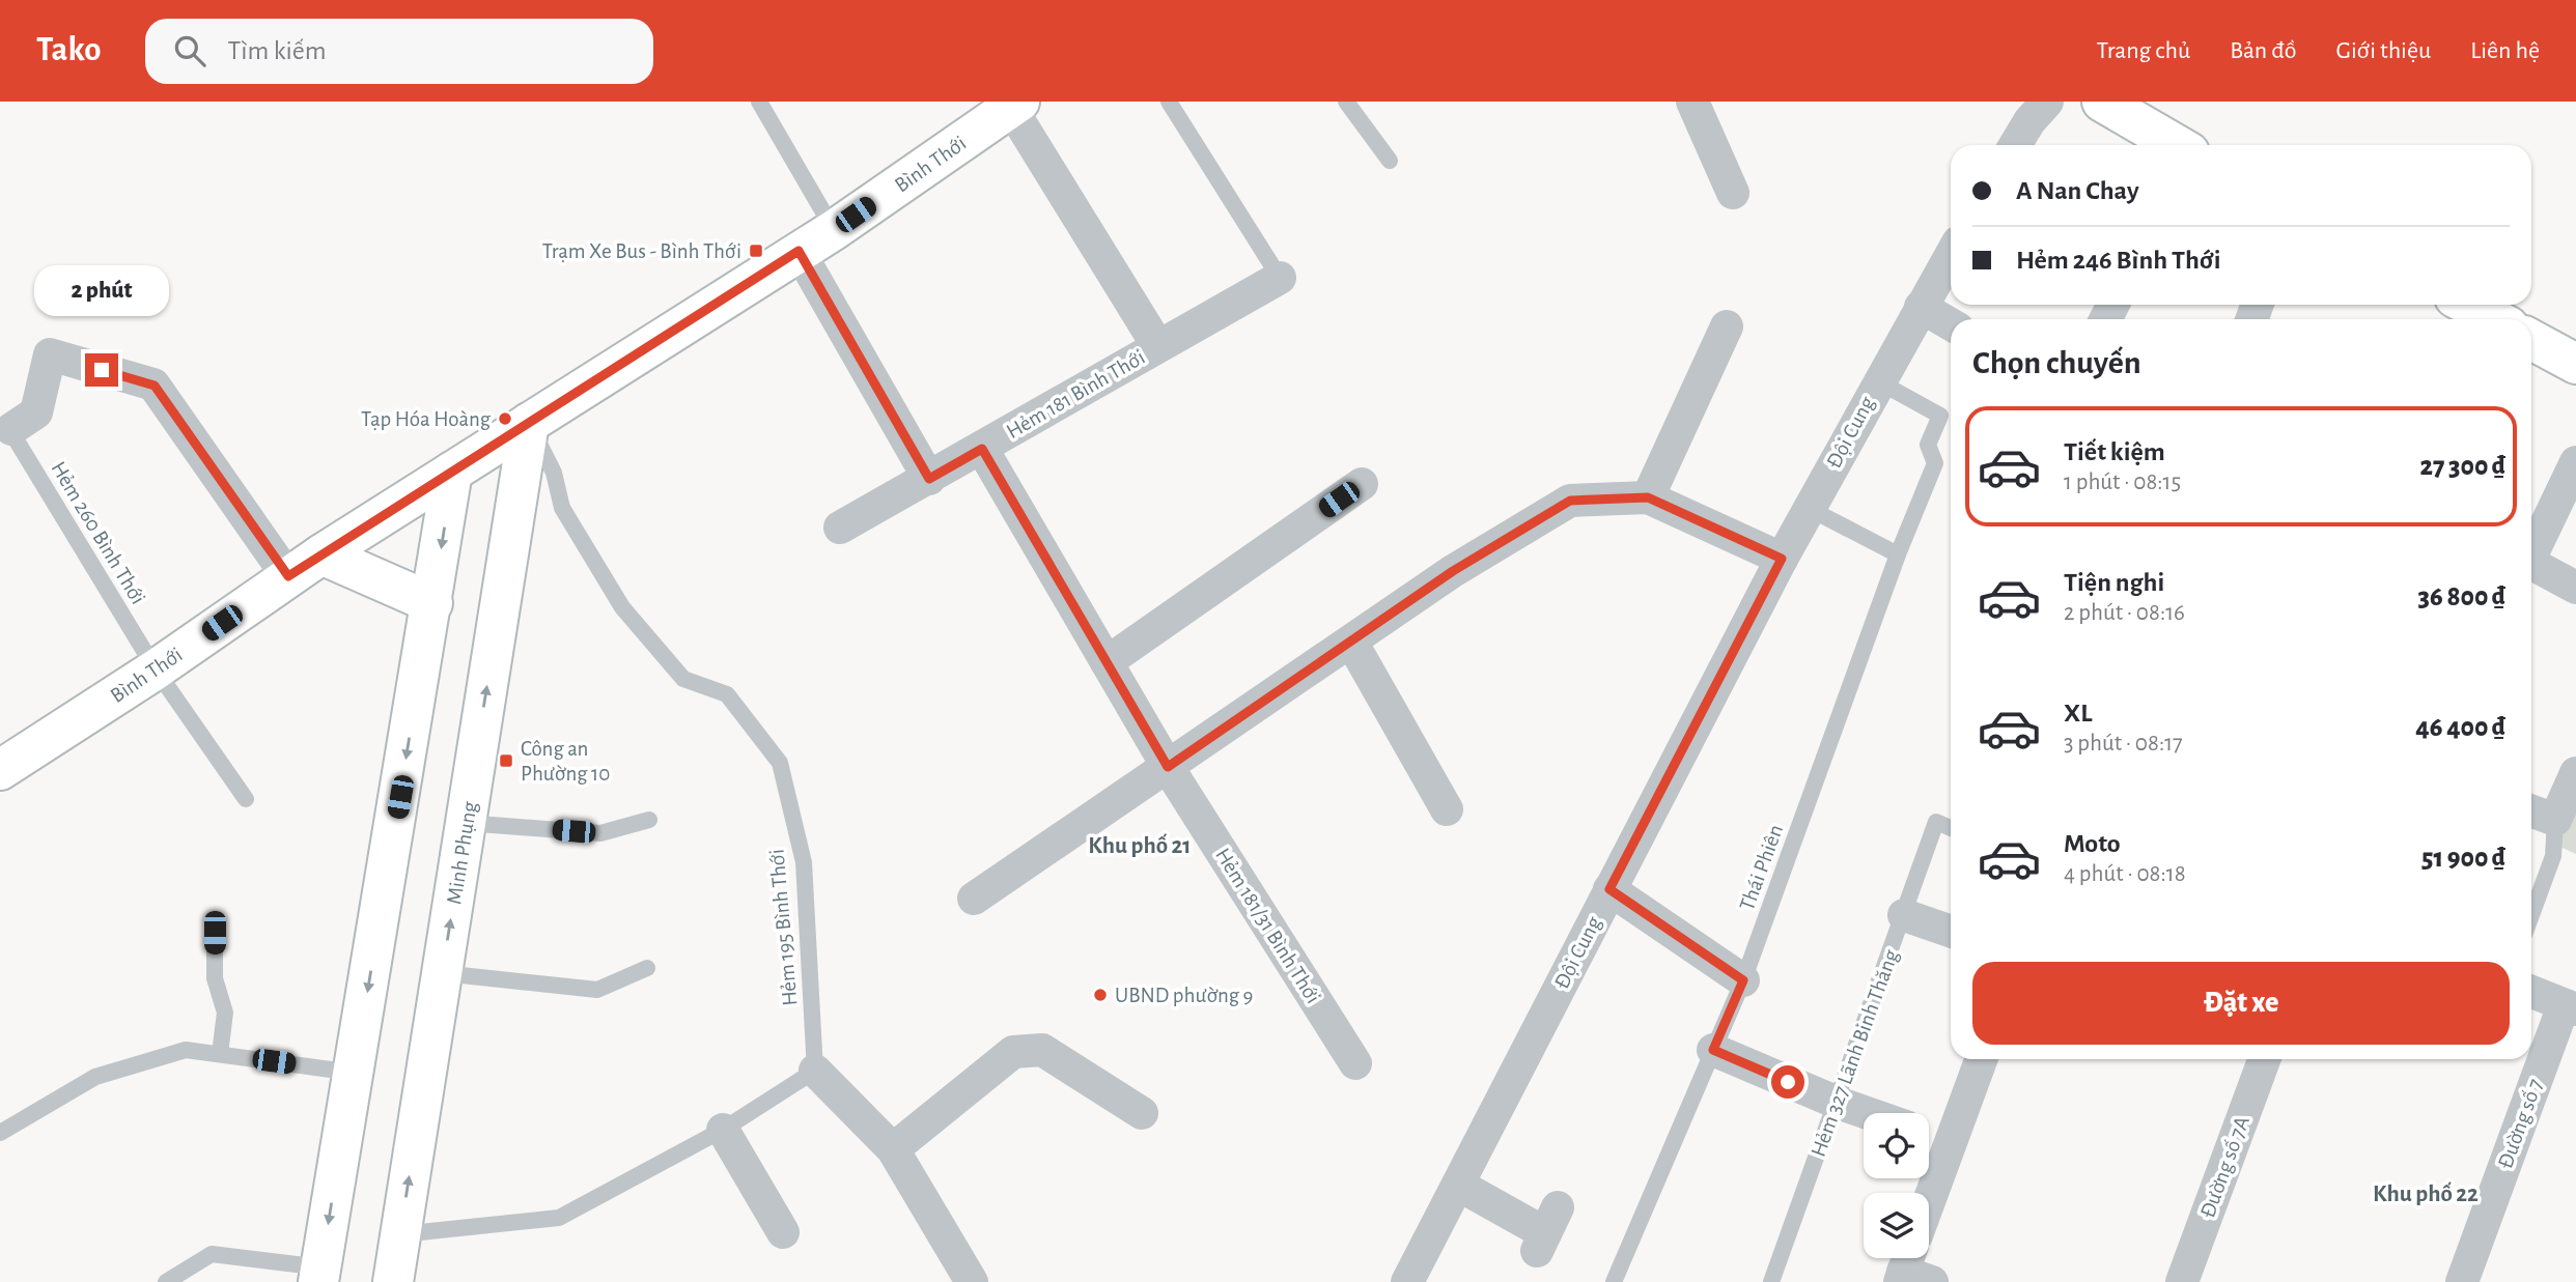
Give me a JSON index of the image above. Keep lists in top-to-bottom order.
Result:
{
  "streets": {
    "main road": ["Bình Thới", "Minh Phụng"],
    "street": [
      "Hẻm 181 Bình Thới",
      "Đội Cung",
      "Hẻm 181/31 Bình Thới",
      "Đường số 7",
      "Đường số 7A"
    ],
    "lane": [
      "Hẻm 260 Bình Thới",
      "Thái Phiên",
      "Hẻm 195 Bình Thới",
      "Hẻm 327 Lãnh Binh Thăng"
    ]
  },
  "crossings": [
    ["Bình Thới", "Hẻm 181 Bình Thới"],
    ["Bình Thới", "Hẻm 260 Bình Thới"],
    ["Bình Thới", "Minh Phụng"],
    ["Bình Thới", "Hẻm 195 Bình Thới"],
    ["Hẻm 181 Bình Thới", "Hẻm 181/31 Bình Thới"],
    ["Đội Cung", "Thái Phiên"],
    ["Minh Phụng", "Hẻm 195 Bình Thới"]
  ],
  "districts": ["Khu phố 21", "Khu phố 22"],
  "places": {
    "transit": ["Trạm Xe Bus - Bình Thới", "Công an Phường 10"],
    "other": ["Tạp Hóa Hoàng", "UBND phường 9"]
  },
  "page": {
    "header": "Tako",
    "search": "Tìm kiếm",
    "nav": [
      "Trang chủ",
      "Bản đồ",
      "Giới thiệu",
      "Liên hệ"
    ],
    "banner": ["A Nan Chay", "Hẻm 246 Bình Thới"],
    "bubble": "2 phút",
    "heading": "Chọn chuyến",
    "list": [
      {
        "name": "Tiết kiệm",
        "note": "1 phút · 08:15",
        "value": "27 300 ₫"
      },
      {
        "name": "Tiện nghi",
        "note": "2 phút · 08:16",
        "value": "36 800 ₫"
      },
      {
        "name": "XL",
        "note": "3 phút · 08:17",
        "value": "46 400 ₫"
      },
      {
        "name": "Moto",
        "note": "4 phút · 08:18",
        "value": "51 900 ₫"
      }
    ],
    "buttons": "Đặt xe"
  }
}
